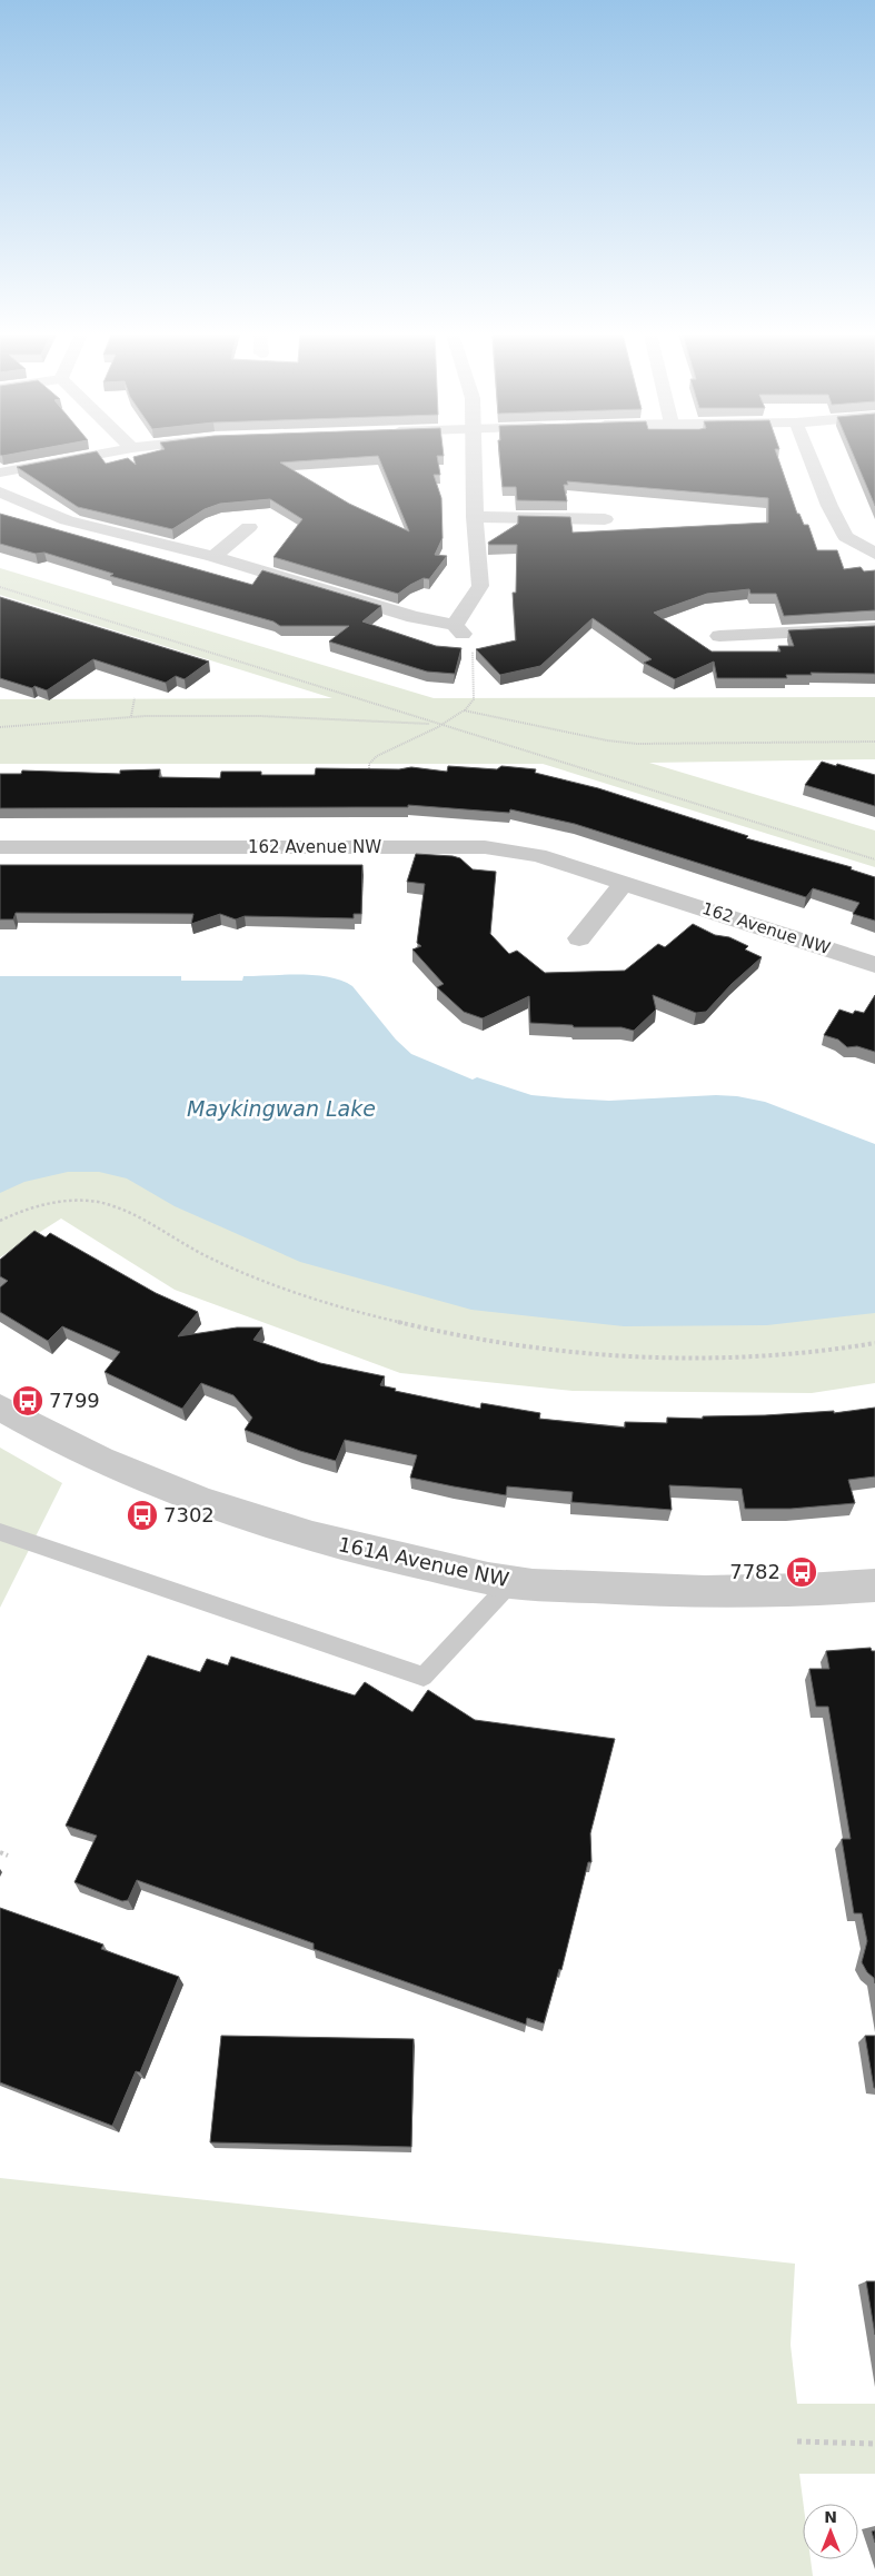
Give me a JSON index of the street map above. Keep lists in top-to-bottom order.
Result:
{
  "streets": {
    "street": ["162 Avenue NW", "161A Avenue NW"]
  },
  "water": ["Maykingwan Lake"],
  "places": {
    "bus stop": ["7799", "7302", "7782"]
  },
  "north": "top"
}
